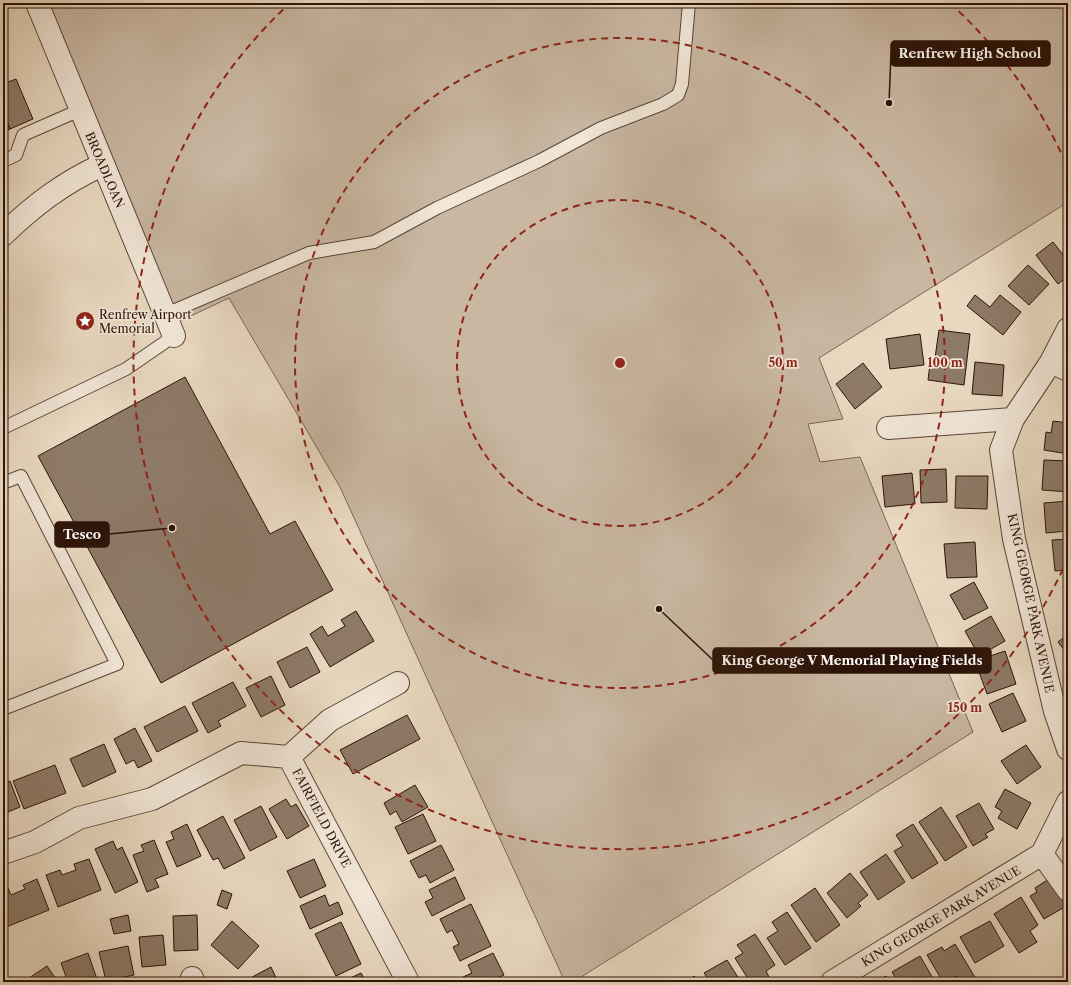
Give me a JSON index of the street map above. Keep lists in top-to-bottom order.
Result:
{
  "streets": {
    "street": ["BROADLOAN", "KING GEORGE PARK AVENUE", "FAIRFIELD DRIVE"]
  },
  "places": {
    "other": ["Renfrew High School", "Tesco", "King George V Memorial Playing Fields"],
    "place": ["Renfrew Airport Memorial"]
  },
  "rings": ["50 m", "100 m", "150 m"]
}
